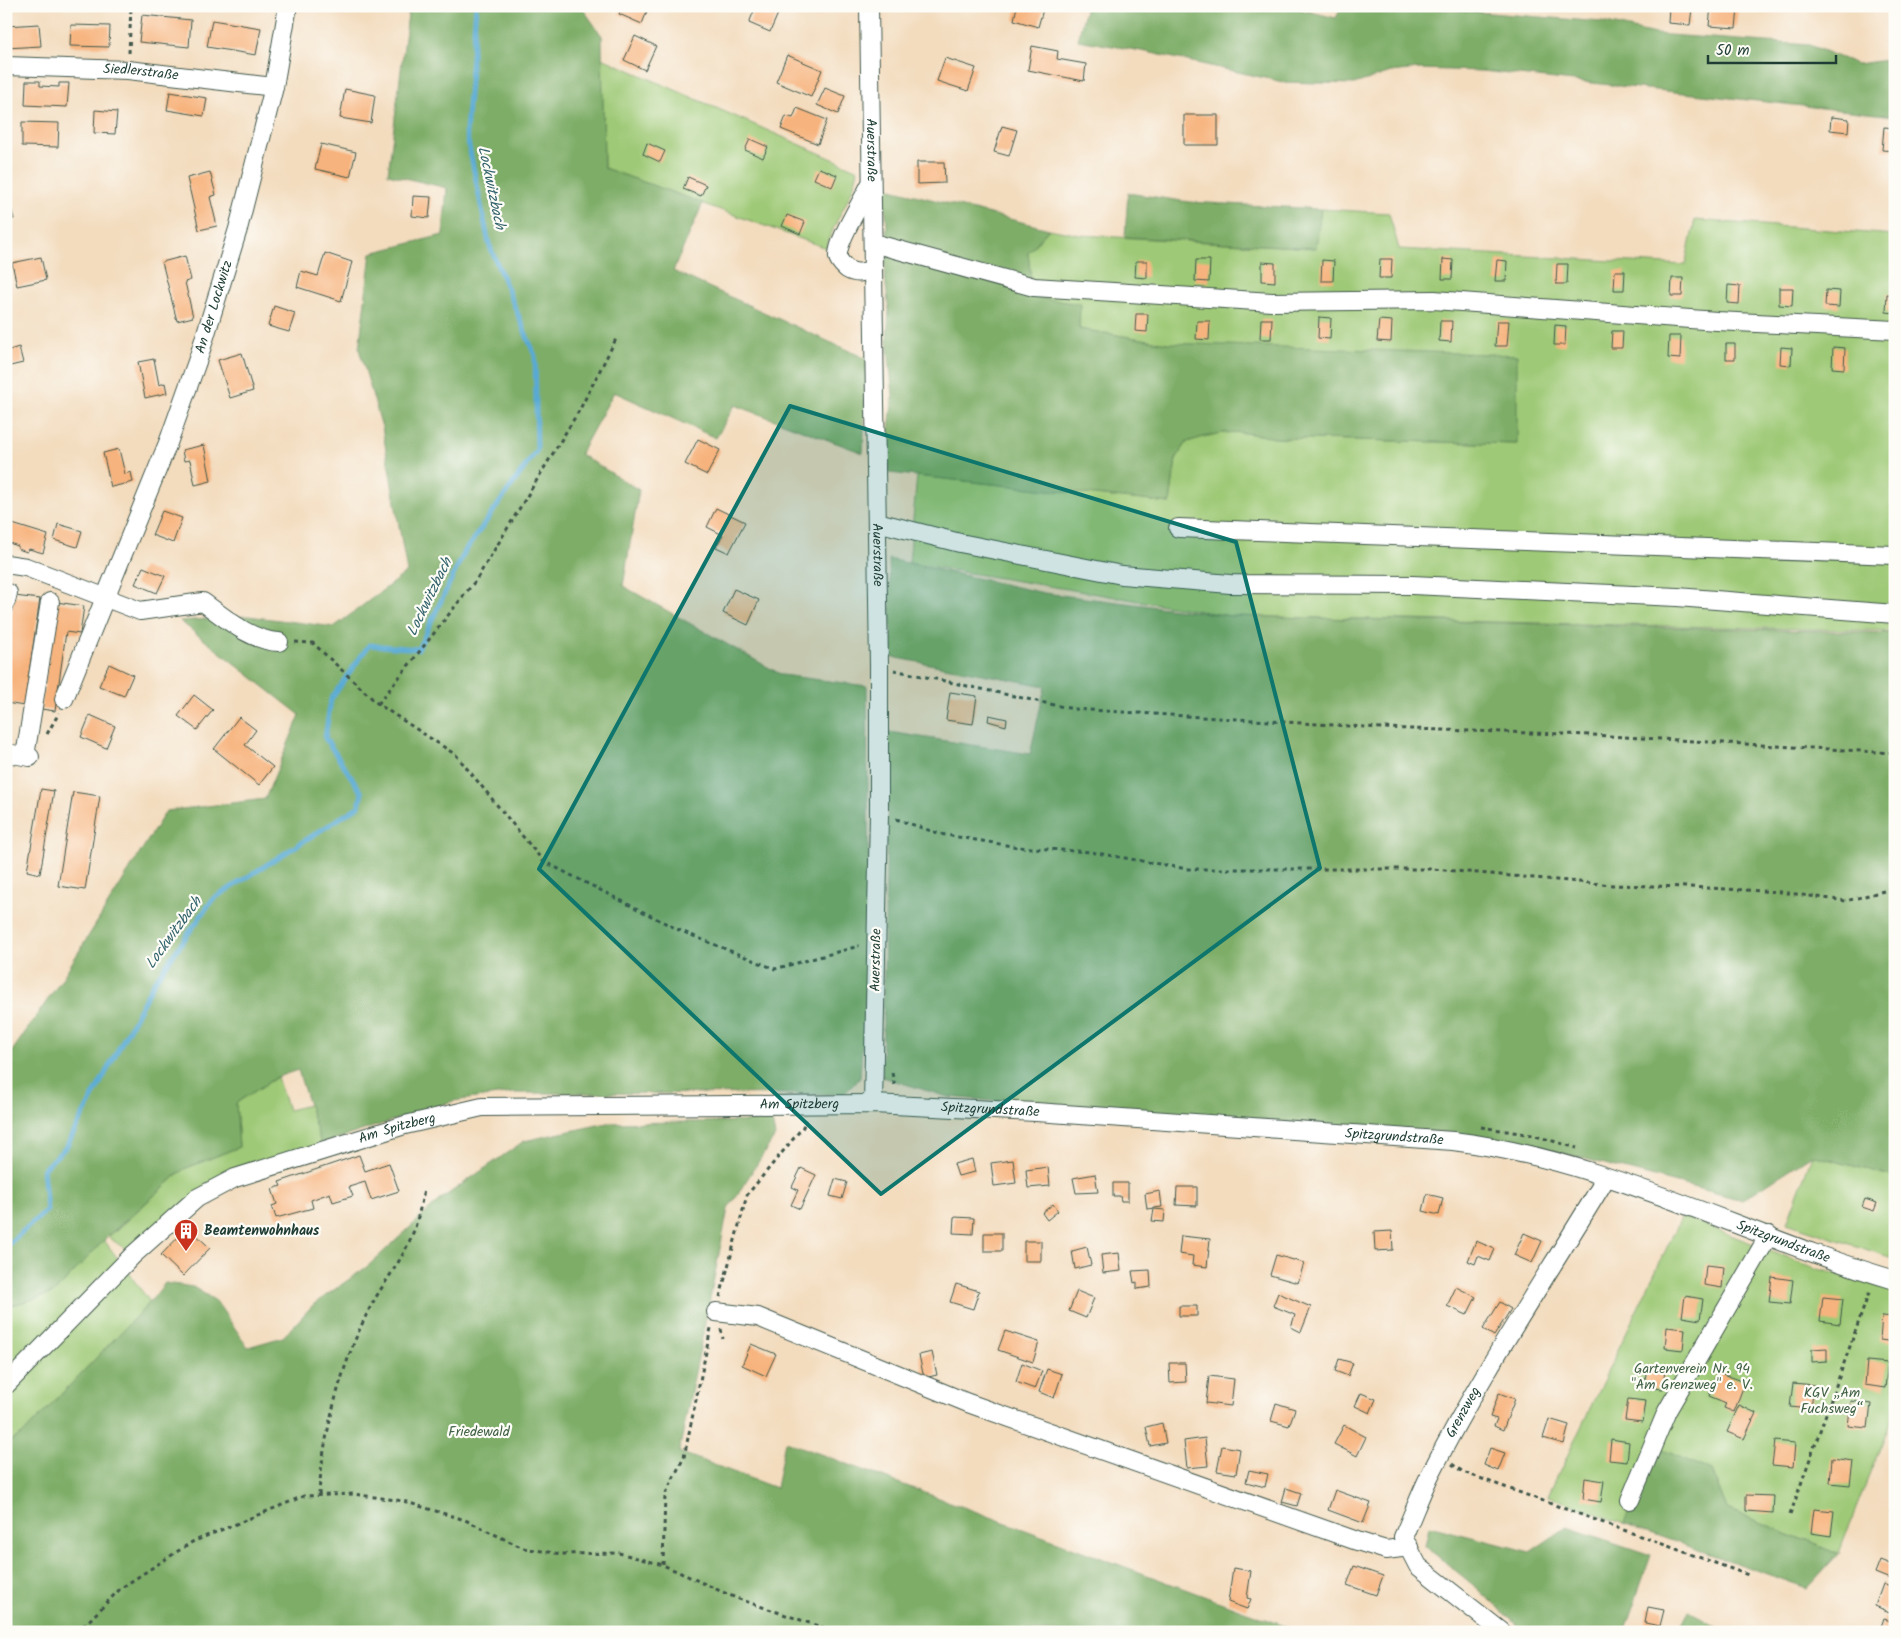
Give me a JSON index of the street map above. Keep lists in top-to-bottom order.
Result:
{
  "streets": {
    "street": [
      "Siedlerstraße",
      "Auerstraße",
      "An der Lockwitz",
      "Am Spitzberg",
      "Spitzgrundstraße",
      "Grenzweg"
    ]
  },
  "crossings": [
    ["Siedlerstraße", "An der Lockwitz"],
    ["Auerstraße", "Am Spitzberg"],
    ["Auerstraße", "Spitzgrundstraße"],
    ["Am Spitzberg", "Spitzgrundstraße"],
    ["Spitzgrundstraße", "Grenzweg"]
  ],
  "water": ["Lockwitzbach"],
  "parks": ["Gartenverein Nr. 94 \"Am Grenzweg\" e. V.", "KGV „Am Fuchsweg“", "Friedewald"],
  "places": {
    "building": ["Beamtenwohnhaus"]
  },
  "scale_bar": "50 m"
}
